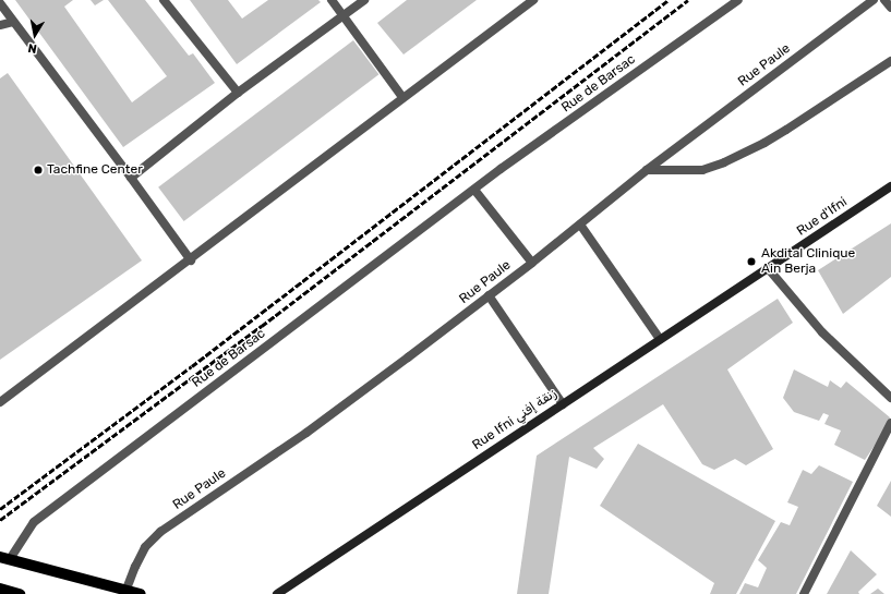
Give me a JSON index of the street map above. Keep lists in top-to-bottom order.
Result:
{
  "streets": {
    "street": [
      "Rue Paule",
      "Rue de Barsac",
      "Rue d'Ifni",
      "Rue Ifni زنقة إفني"
    ]
  },
  "crossings": [
    ["Rue d'Ifni", "Rue Ifni زنقة إفني"]
  ],
  "places": ["Tachfine Center", "Akdital Clinique Ain Berja"],
  "north": "bottom"
}
